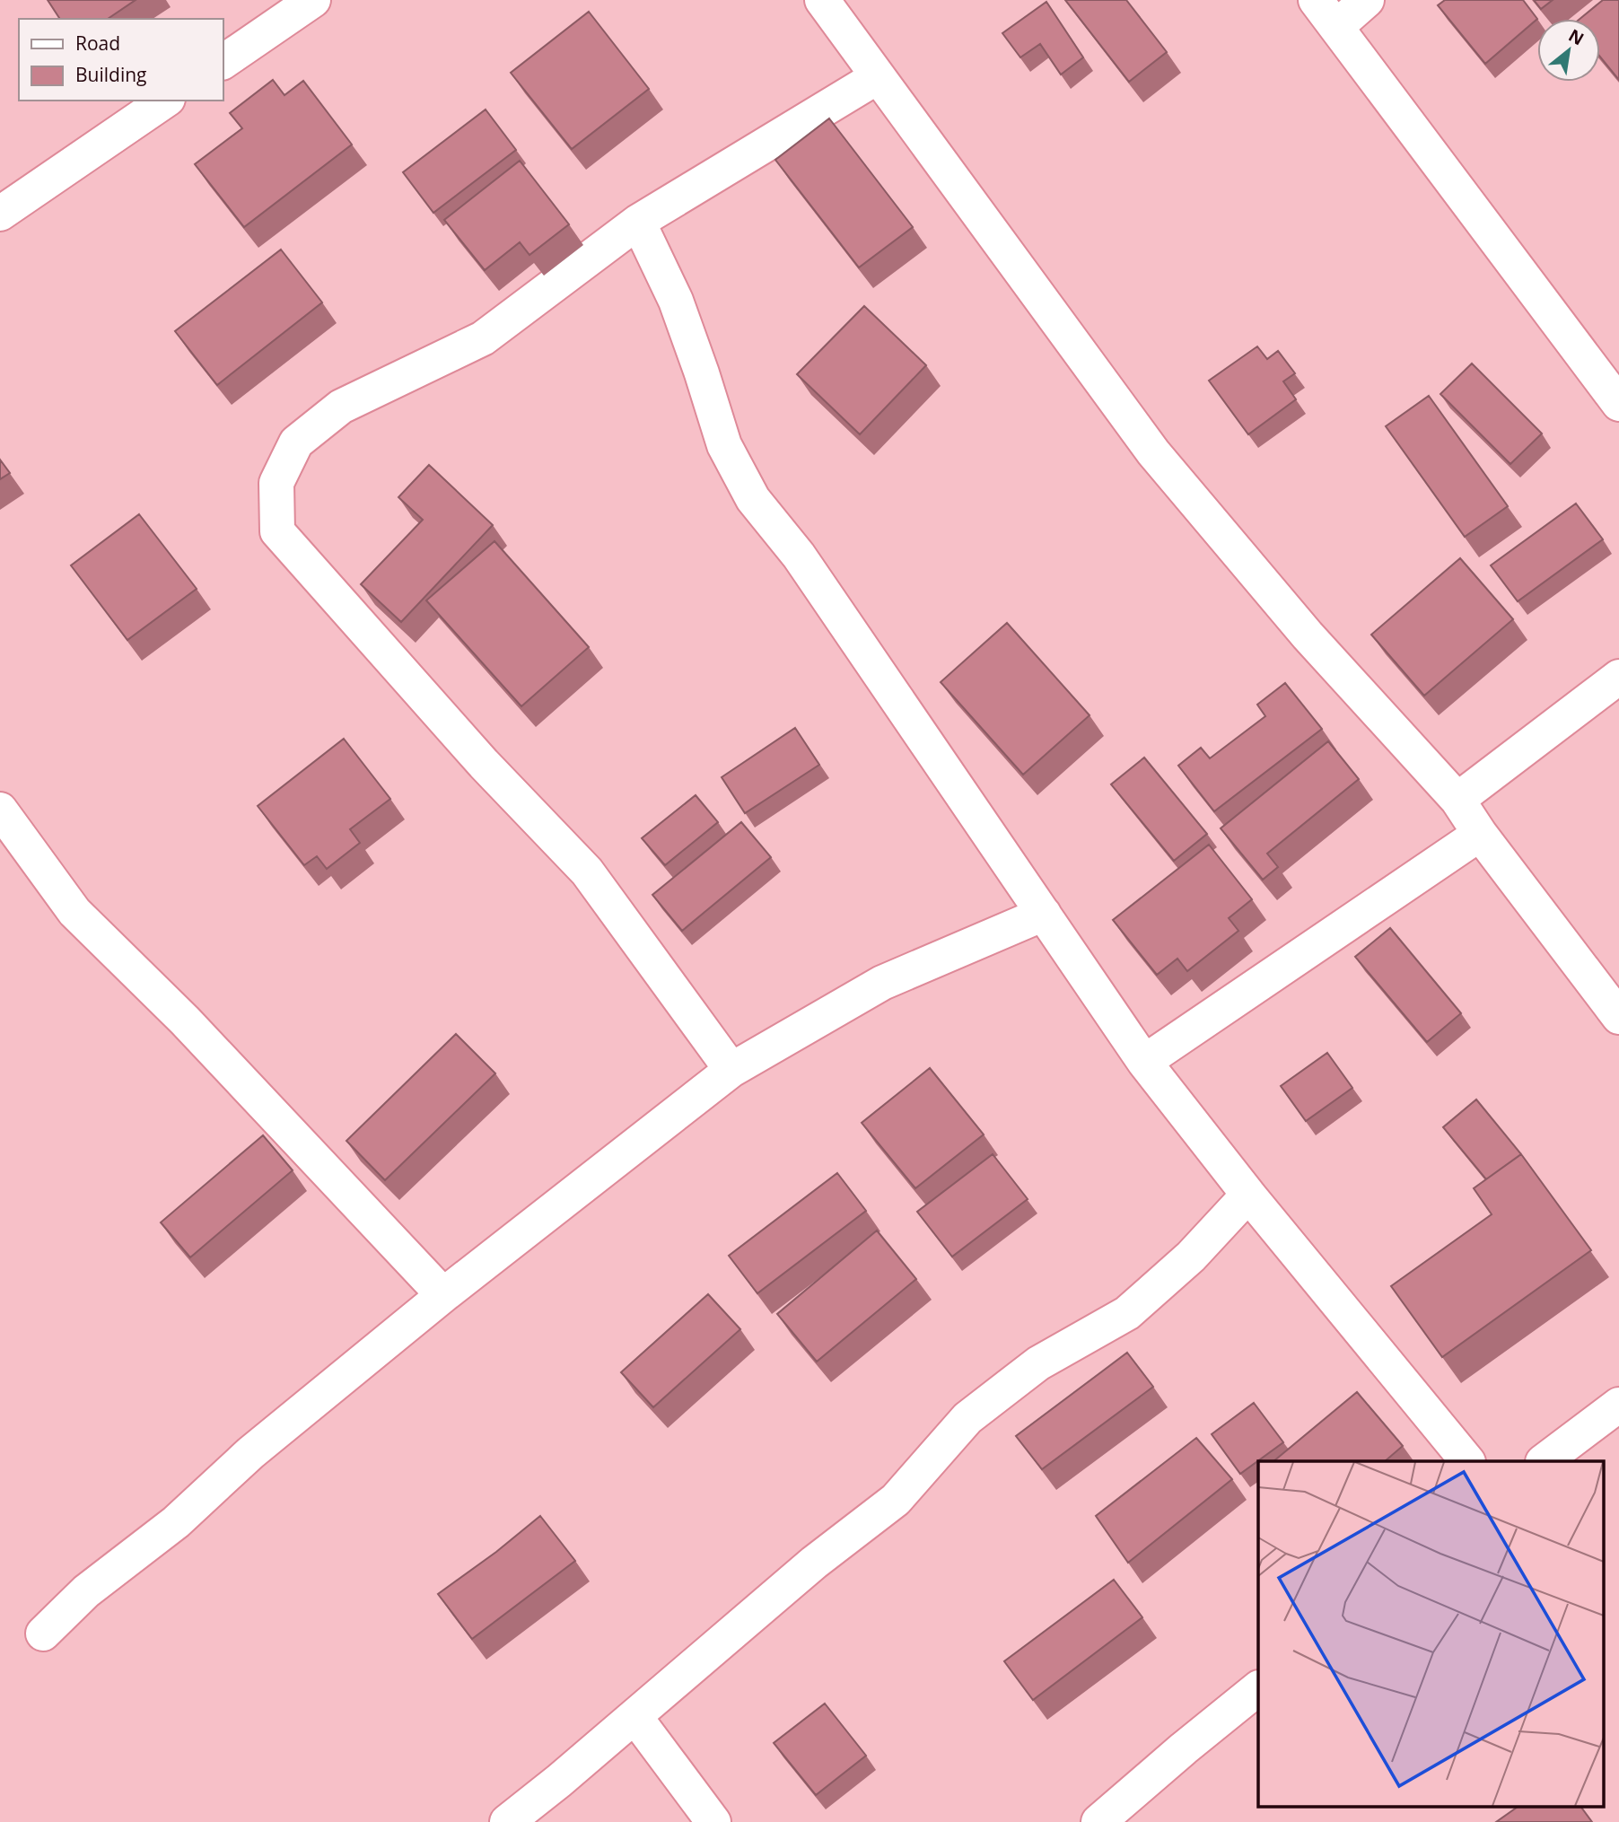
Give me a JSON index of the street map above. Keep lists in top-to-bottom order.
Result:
{
  "legend": ["Road", "Building"],
  "north": "top right"
}
